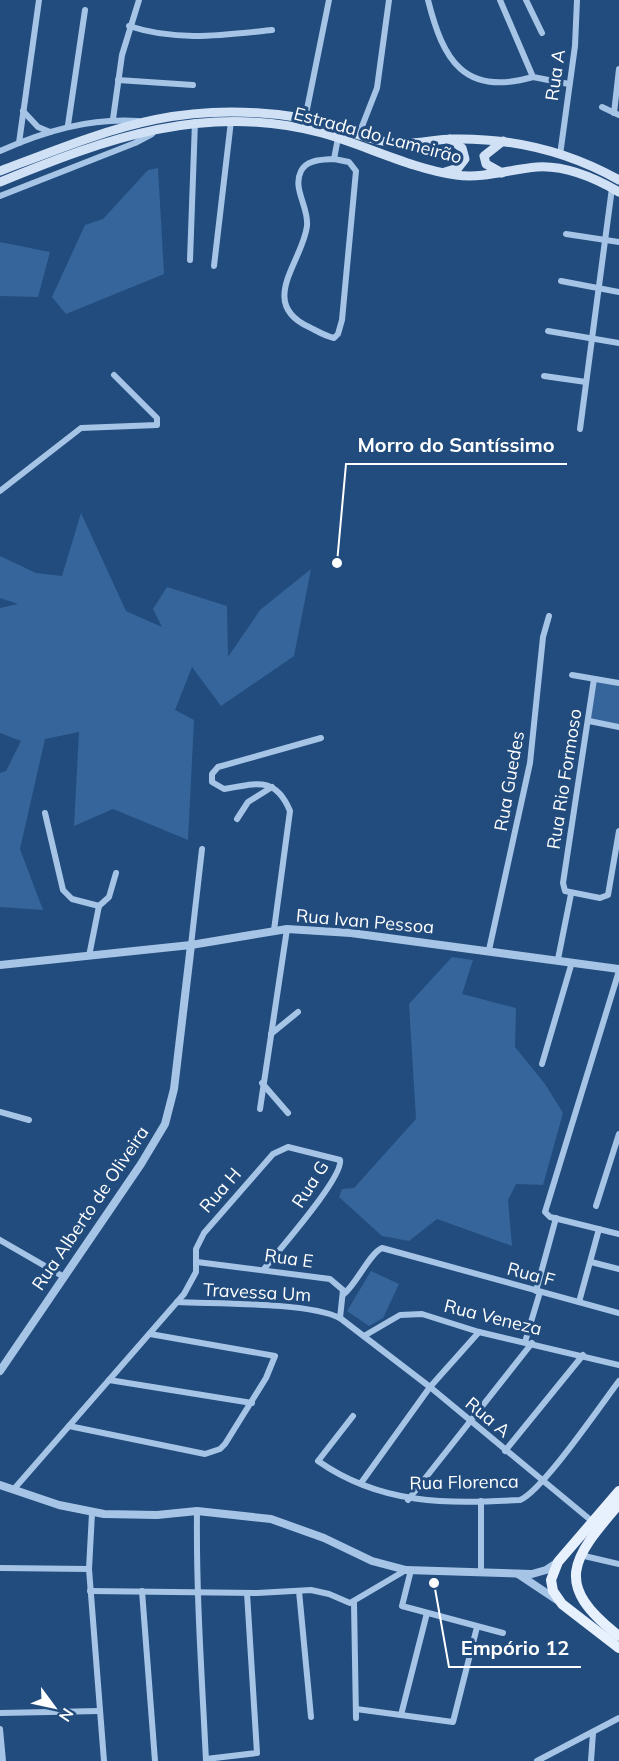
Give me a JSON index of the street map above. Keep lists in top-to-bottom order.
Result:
{
  "streets": {
    "main road": ["Estrada do Lameirão"],
    "street": [
      "Rua A",
      "Rua Rio Formoso",
      "Rua Guedes",
      "Rua Ivan Pessoa",
      "Rua G",
      "Rua H",
      "Rua Alberto de Oliveira",
      "Rua E",
      "Rua F",
      "Travessa Um",
      "Rua Veneza",
      "Rua Florenca"
    ]
  },
  "crossings": [
    ["Rua A", "Estrada do Lameirão"],
    ["Rua A", "Travessa Um"],
    ["Rua A", "Rua Veneza"],
    ["Rua A", "Rua Florenca"],
    ["Rua Guedes", "Rua Ivan Pessoa"],
    ["Rua Ivan Pessoa", "Rua Alberto de Oliveira"],
    ["Rua G", "Rua H"],
    ["Rua G", "Rua E"],
    ["Rua H", "Rua E"],
    ["Rua H", "Travessa Um"],
    ["Rua E", "Rua F"],
    ["Travessa Um", "Rua Veneza"]
  ],
  "places": ["Morro do Santíssimo", "Empório 12"],
  "north": "bottom right"
}
